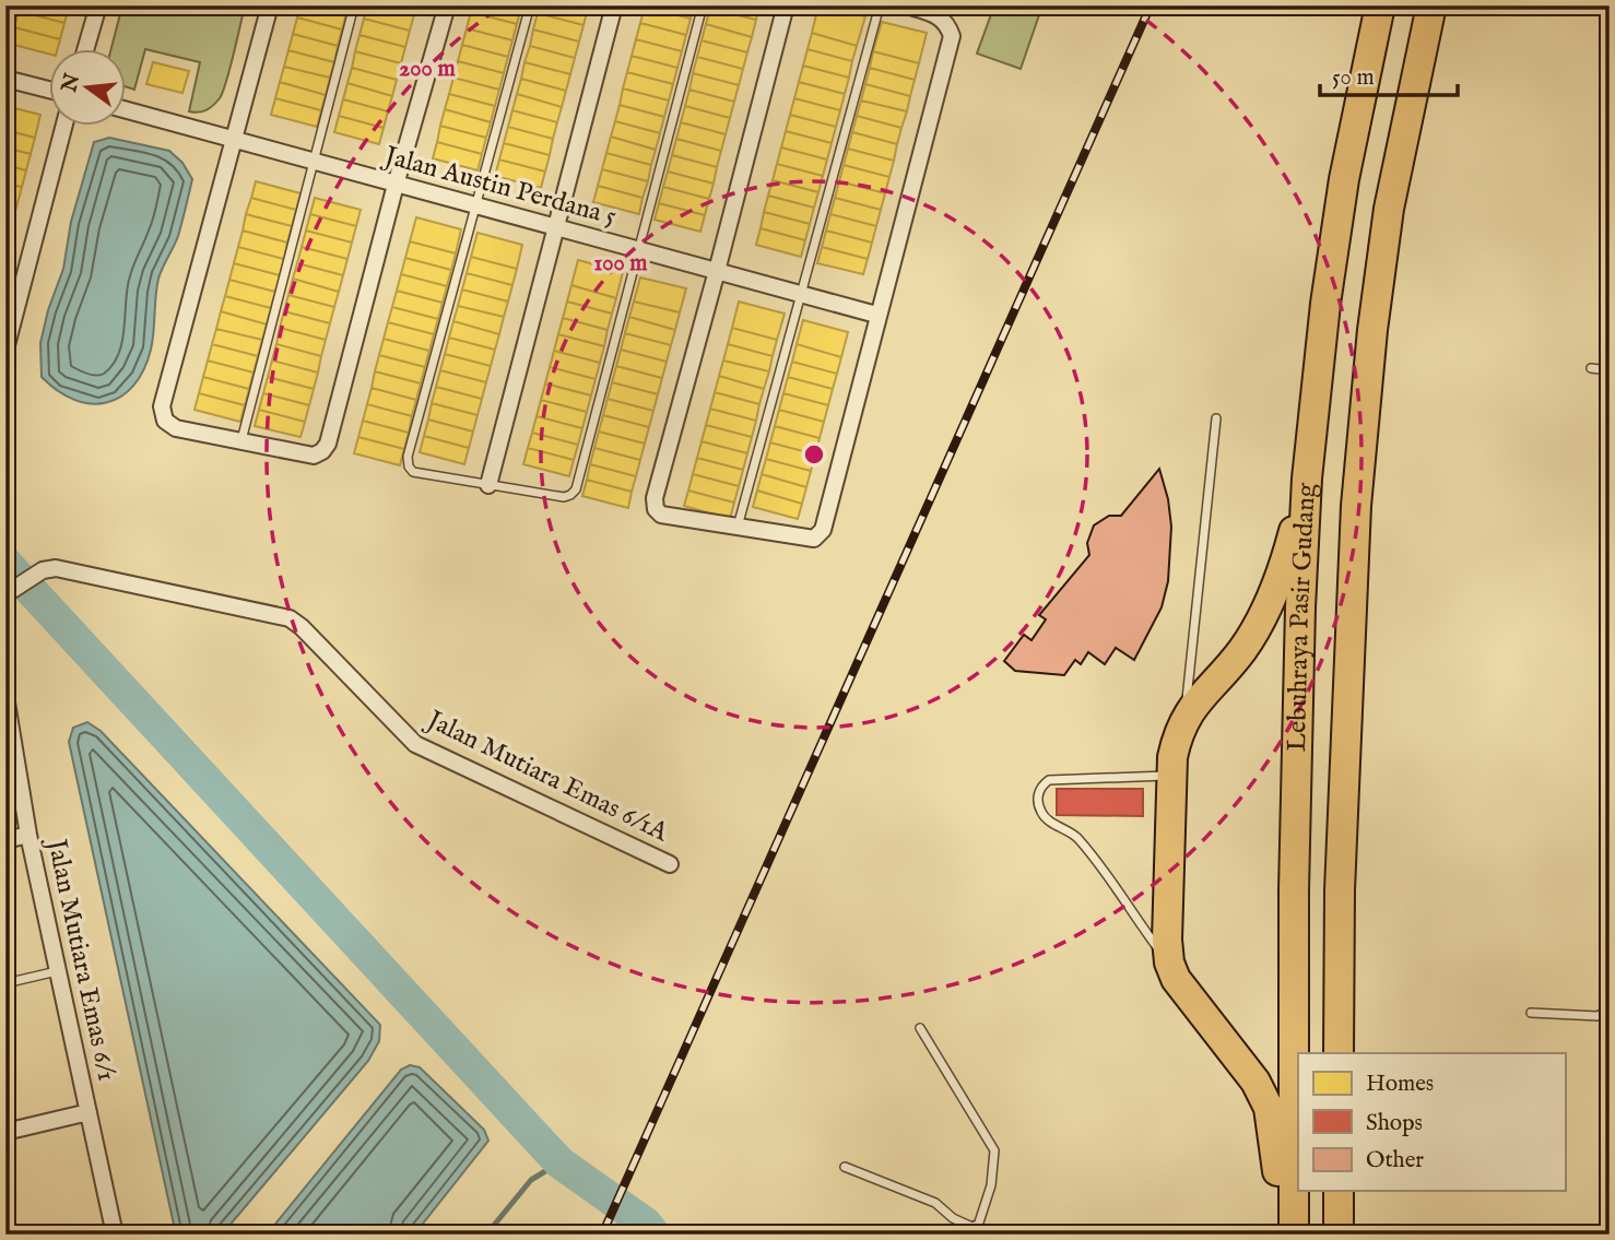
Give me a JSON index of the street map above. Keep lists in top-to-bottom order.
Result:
{
  "streets": {
    "highway": ["Lebuhraya Pasir Gudang"],
    "street": ["Jalan Austin Perdana 5", "Jalan Mutiara Emas 6/1A", "Jalan Mutiara Emas 6/1"]
  },
  "legend": ["Homes", "Shops", "Other"],
  "scale_bar": "50 m",
  "north": "left",
  "rings": ["200 m", "100 m"]
}
